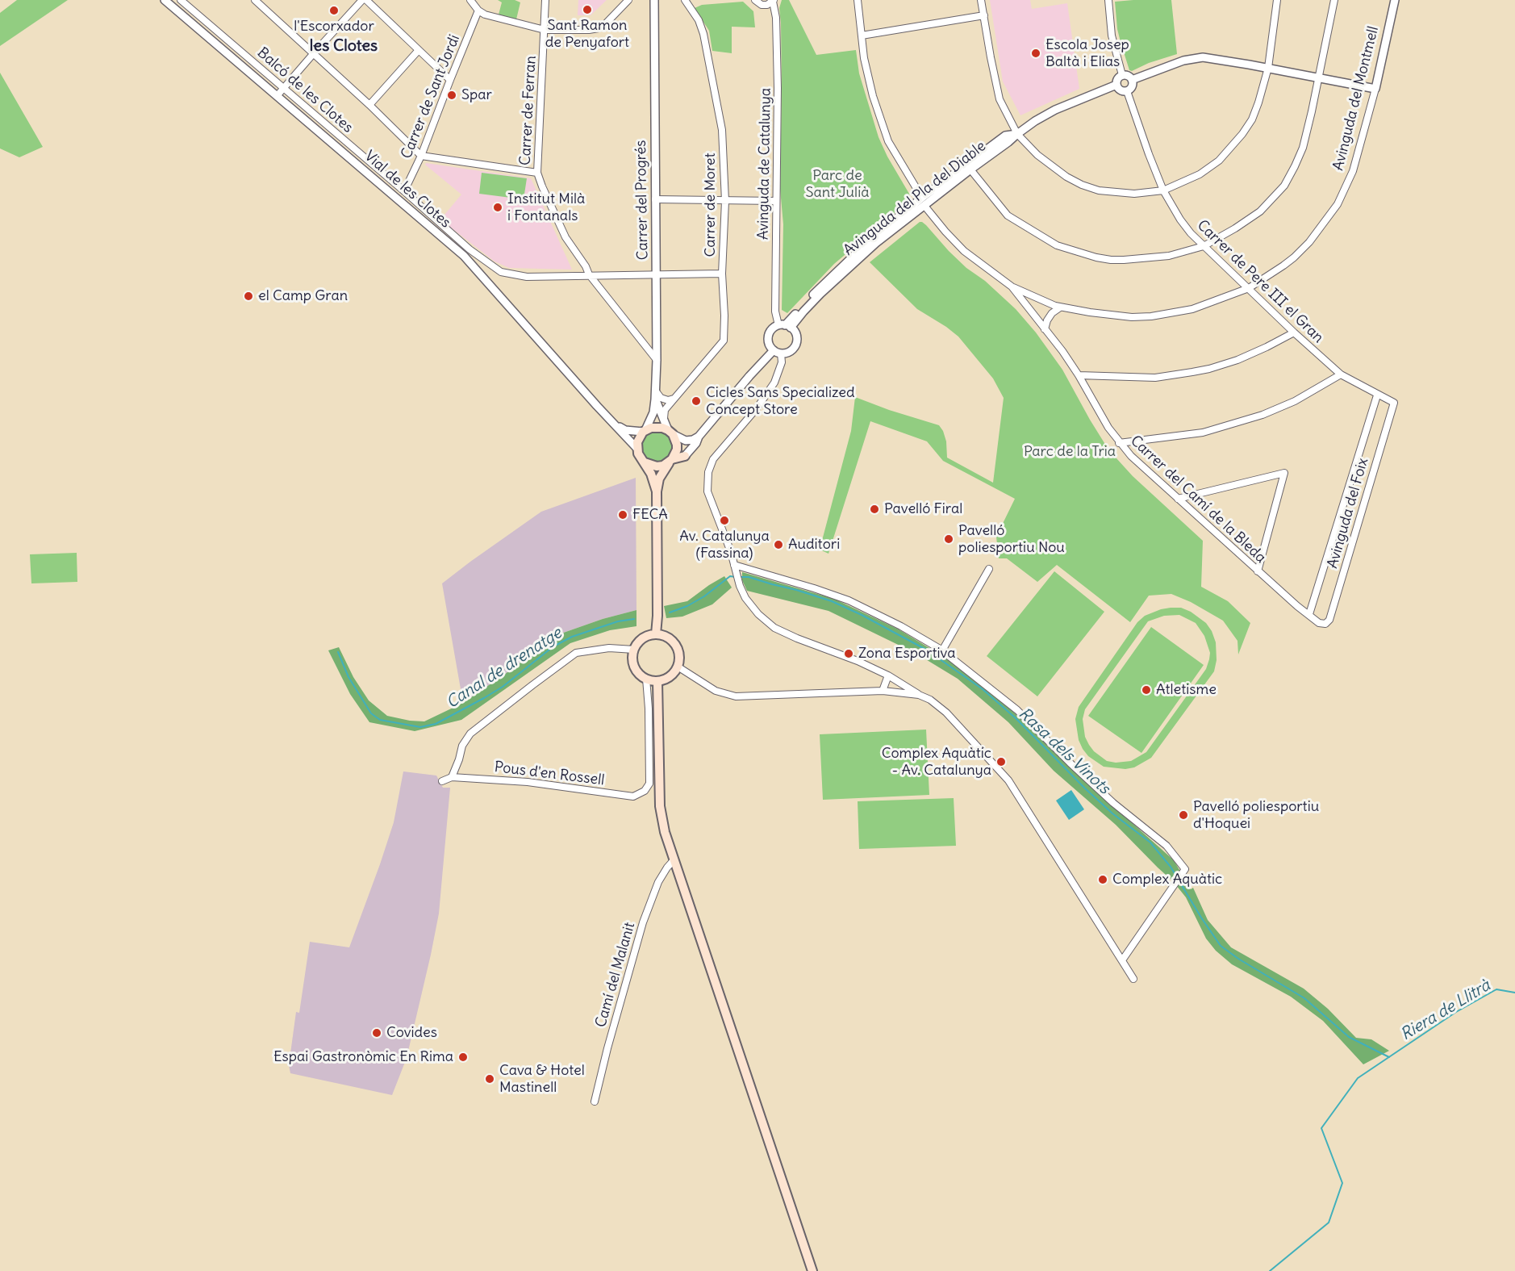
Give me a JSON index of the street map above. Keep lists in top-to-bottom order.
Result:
{
  "streets": {
    "street": [
      "Balcó de les Clotes",
      "Carrer de Sant Jordi",
      "Avinguda del Montmell",
      "Carrer de Ferran",
      "Avinguda de Catalunya",
      "Vial de les Clotes",
      "Avinguda del Pla del Diable",
      "Carrer del Progrés",
      "Carrer de Moret",
      "Carrer de Pere III el Gran",
      "Carrer del Camí de la Bleda",
      "Avinguda del Foix",
      "Pous d'en Rossell",
      "Camí del Malanit"
    ]
  },
  "crossings": [
    ["Balcó de les Clotes", "Carrer de Sant Jordi"],
    ["Balcó de les Clotes", "Carrer de Ferran"],
    ["Balcó de les Clotes", "Carrer del Progrés"],
    ["Balcó de les Clotes", "Carrer de Moret"],
    ["Avinguda del Montmell", "Carrer de Pere III el Gran"],
    ["Avinguda del Montmell", "Carrer del Camí de la Bleda"],
    ["Carrer de Ferran", "Carrer del Progrés"],
    ["Avinguda de Catalunya", "Avinguda del Pla del Diable"],
    ["Vial de les Clotes", "Carrer del Progrés"],
    ["Avinguda del Pla del Diable", "Carrer de Pere III el Gran"],
    ["Avinguda del Pla del Diable", "Carrer del Camí de la Bleda"],
    ["Carrer del Progrés", "Carrer de Moret"],
    ["Carrer de Pere III el Gran", "Avinguda del Foix"],
    ["Carrer del Camí de la Bleda", "Avinguda del Foix"]
  ],
  "districts": ["les Clotes"],
  "water": ["Canal de drenatge", "Rasa dels Vinots", "Riera de Llitrà"],
  "parks": ["Parc de Sant Julià", "Parc de la Tria"],
  "places": [
    "Sant Ramon de Penyafort",
    "l'Escorxador",
    "Escola Josep Baltà i Elias",
    "Spar",
    "Institut Milà i Fontanals",
    "el Camp Gran",
    "Cicles Sans Specialized Concept Store",
    "Pavelló Firal",
    "FECA",
    "Av. Catalunya (Fassina)",
    "Pavelló poliesportiu Nou",
    "Auditori",
    "Zona Esportiva",
    "Atletisme",
    "Complex Aquàtic - Av. Catalunya",
    "Pavelló poliesportiu d'Hoquei",
    "Complex Aquàtic",
    "Covides",
    "Espai Gastronòmic En Rima",
    "Cava & Hotel Mastinell"
  ]
}
